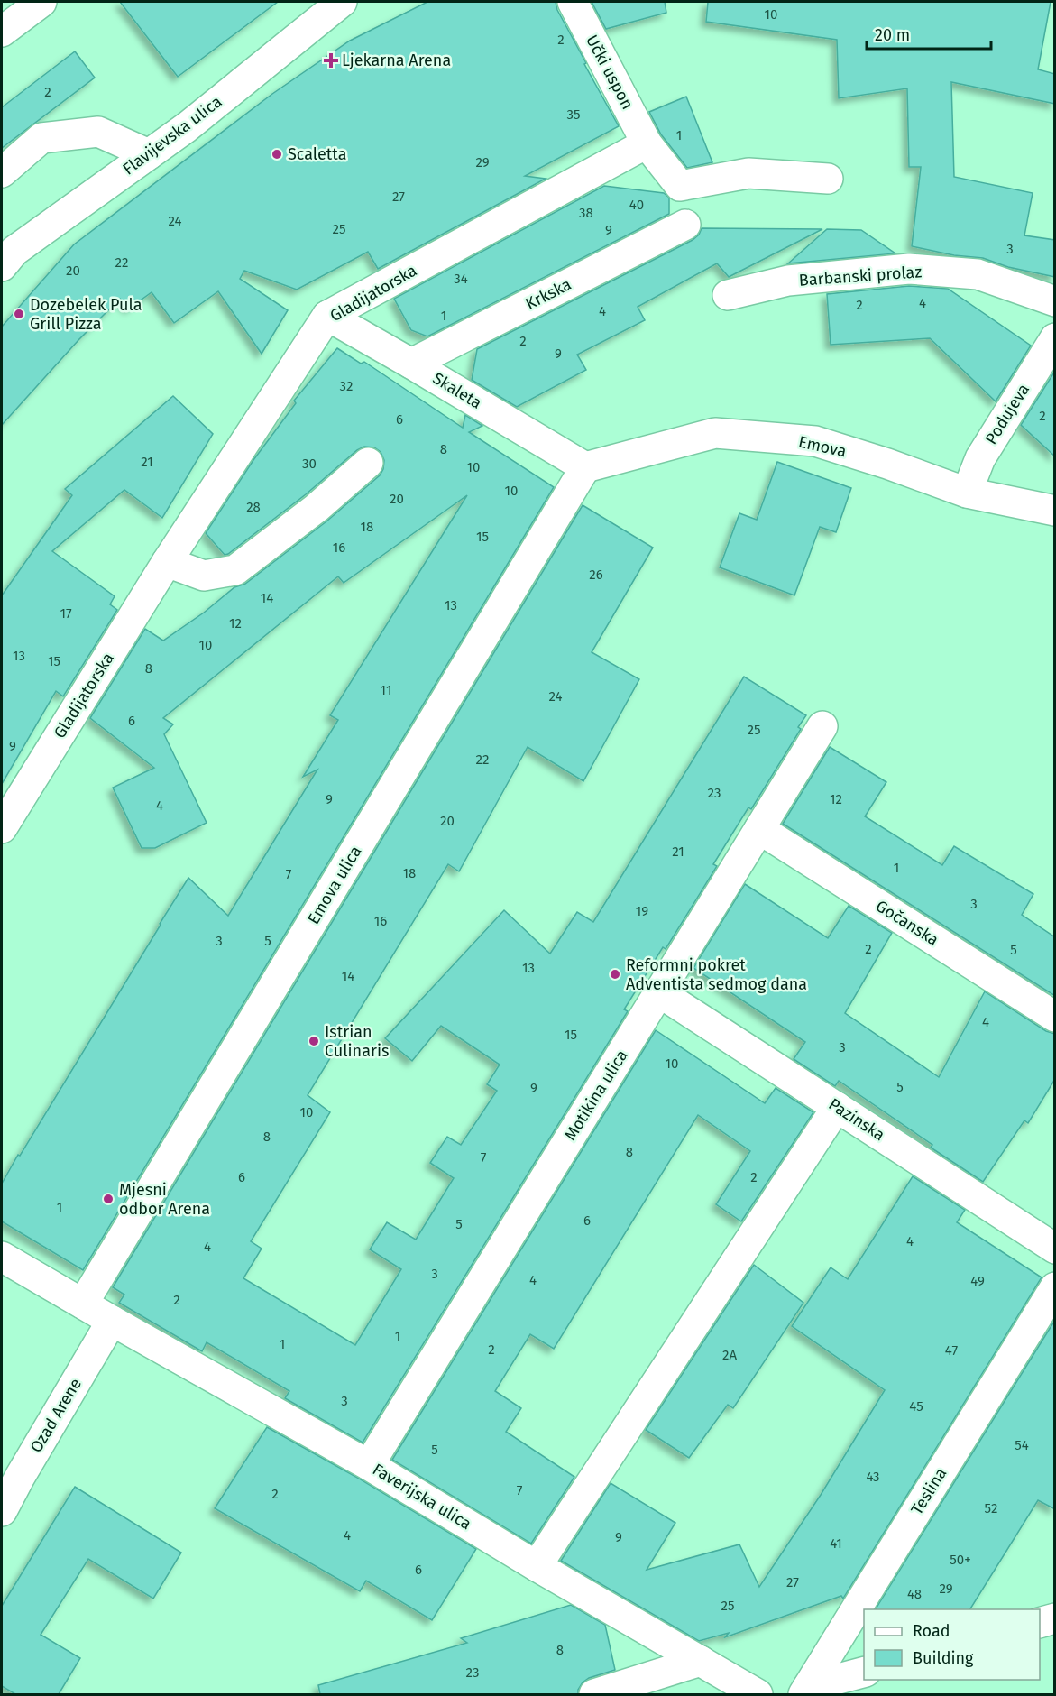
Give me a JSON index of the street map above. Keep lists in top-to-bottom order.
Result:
{
  "streets": {
    "street": [
      "Učki uspon",
      "Flavijevska ulica",
      "Barbanski prolaz",
      "Gladijatorska",
      "Krkska",
      "Skaleta",
      "Podujeva",
      "Emova",
      "Emova ulica",
      "Gočanska",
      "Motikina ulica",
      "Pazinska",
      "Ozad Arene",
      "Teslina",
      "Faverijska ulica"
    ]
  },
  "crossings": [
    ["Učki uspon", "Gladijatorska"],
    ["Gladijatorska", "Skaleta"],
    ["Krkska", "Skaleta"],
    ["Skaleta", "Emova"],
    ["Skaleta", "Emova ulica"],
    ["Podujeva", "Emova"],
    ["Emova", "Emova ulica"],
    ["Emova ulica", "Faverijska ulica"],
    ["Gočanska", "Motikina ulica"],
    ["Motikina ulica", "Pazinska"],
    ["Motikina ulica", "Faverijska ulica"],
    ["Ozad Arene", "Faverijska ulica"]
  ],
  "places": {
    "health": ["Ljekarna Arena"],
    "other": [
      "Scaletta",
      "Dozebelek Pula Grill Pizza",
      "Reformni pokret Adventista sedmog dana",
      "Istrian Culinaris",
      "Mjesni odbor Arena"
    ]
  },
  "house_numbers": [
    "10",
    "2",
    "2",
    "35",
    "1",
    "29",
    "27",
    "40",
    "38",
    "24",
    "25",
    "9",
    "3",
    "22",
    "20",
    "34",
    "4",
    "2",
    "4",
    "1",
    "2",
    "9",
    "32",
    "2",
    "6",
    "8",
    "21",
    "30",
    "10",
    "10",
    "20",
    "28",
    "18",
    "15",
    "16",
    "26",
    "14",
    "13",
    "17",
    "12",
    "10",
    "13",
    "15",
    "8",
    "11",
    "24",
    "6",
    "25",
    "9",
    "22",
    "23",
    "9",
    "12",
    "4",
    "20",
    "21",
    "1",
    "18",
    "7",
    "3",
    "19",
    "16",
    "3",
    "5",
    "2",
    "5",
    "13",
    "14",
    "4",
    "15",
    "3",
    "10",
    "5",
    "9",
    "10",
    "8",
    "8",
    "7",
    "6",
    "2",
    "1",
    "6",
    "5",
    "4",
    "4",
    "3",
    "4",
    "49",
    "2",
    "1",
    "1",
    "2",
    "47",
    "2A",
    "3",
    "45",
    "54",
    "5",
    "43",
    "7",
    "2",
    "52",
    "4",
    "9",
    "41",
    "50+",
    "6",
    "27",
    "29",
    "48",
    "25",
    "8",
    "23"
  ],
  "legend": ["Road", "Building"],
  "scale_bar": "20 m"
}
